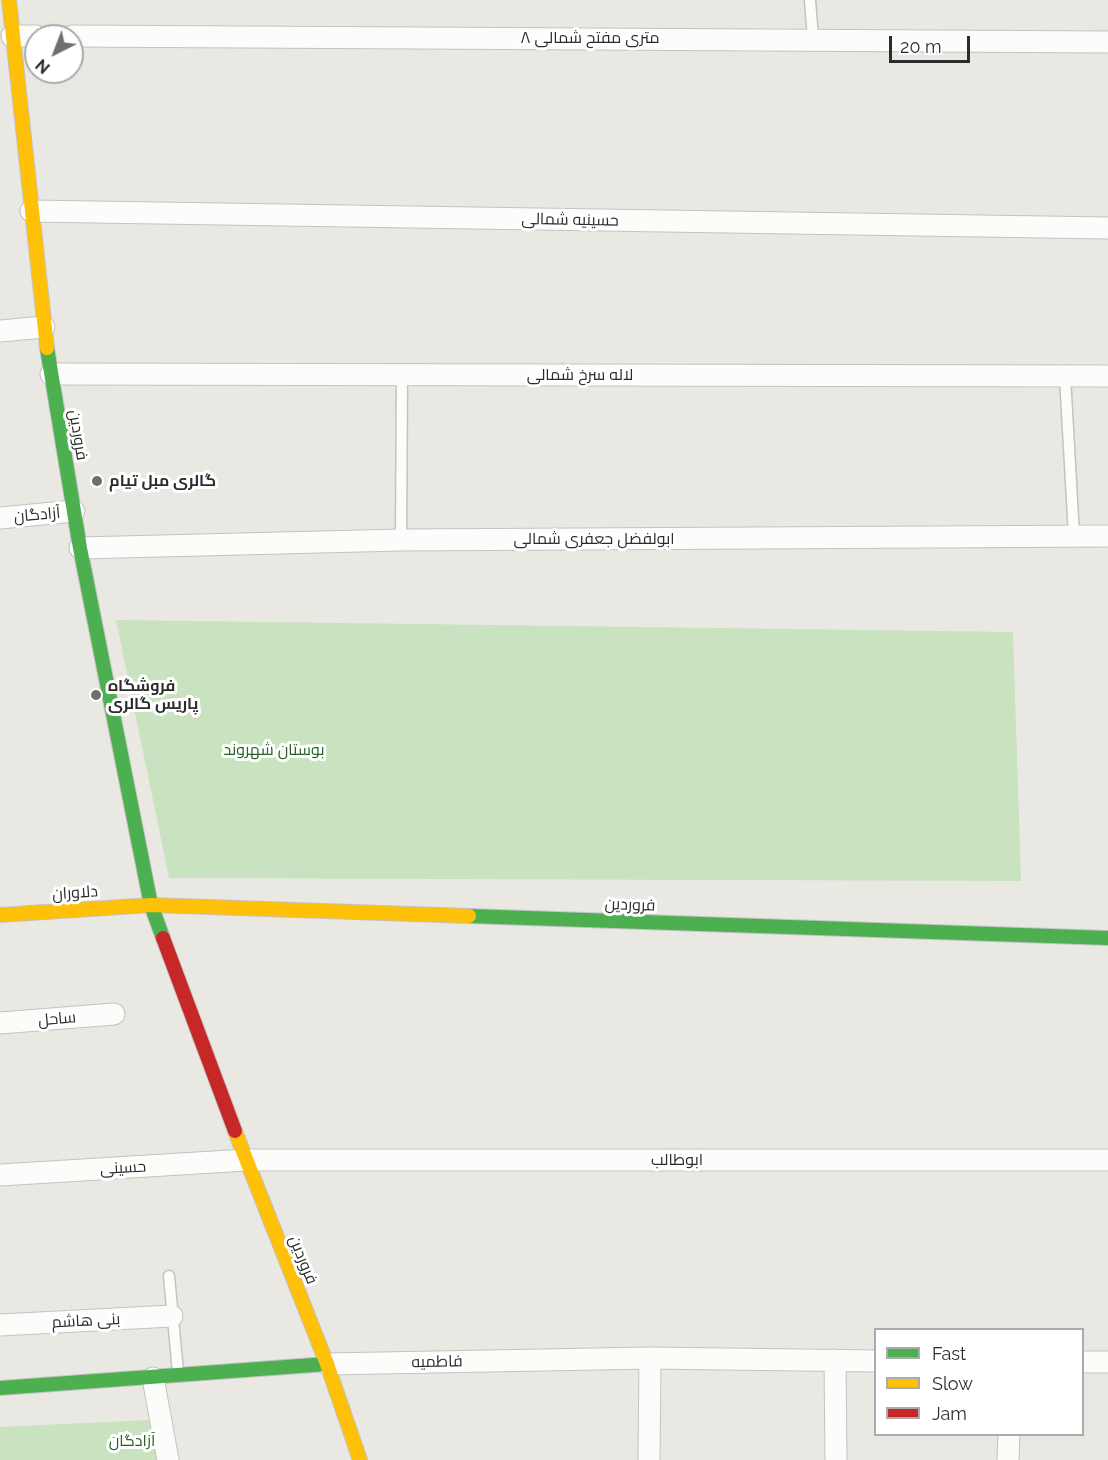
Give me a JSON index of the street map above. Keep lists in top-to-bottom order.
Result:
{
  "streets": {
    "street": [
      "۸ متری مفتح شمالی",
      "حسینیه شمالی",
      "لاله سرخ شمالی",
      "فروردین",
      "آزادگان",
      "ابولفضل جعفری شمالی",
      "دلاوران",
      "ساحل",
      "ابوطالب",
      "حسینی",
      "بنی هاشم",
      "فاطمیه"
    ]
  },
  "crossings": [
    ["حسینیه شمالی", "فروردین"],
    ["لاله سرخ شمالی", "فروردین"],
    ["فروردین", "آزادگان"],
    ["فروردین", "ابولفضل جعفری شمالی"],
    ["فروردین", "دلاوران"],
    ["فروردین", "ابوطالب"],
    ["فروردین", "حسینی"],
    ["فروردین", "فاطمیه"],
    ["ابوطالب", "حسینی"]
  ],
  "parks": ["بوستان شهروند", "آزادگان"],
  "places": ["گالری مبل تیام", "فروشگاه پاریس گالری"],
  "legend": ["Fast", "Slow", "Jam"],
  "scale_bar": "20 m",
  "north": "bottom left"
}
